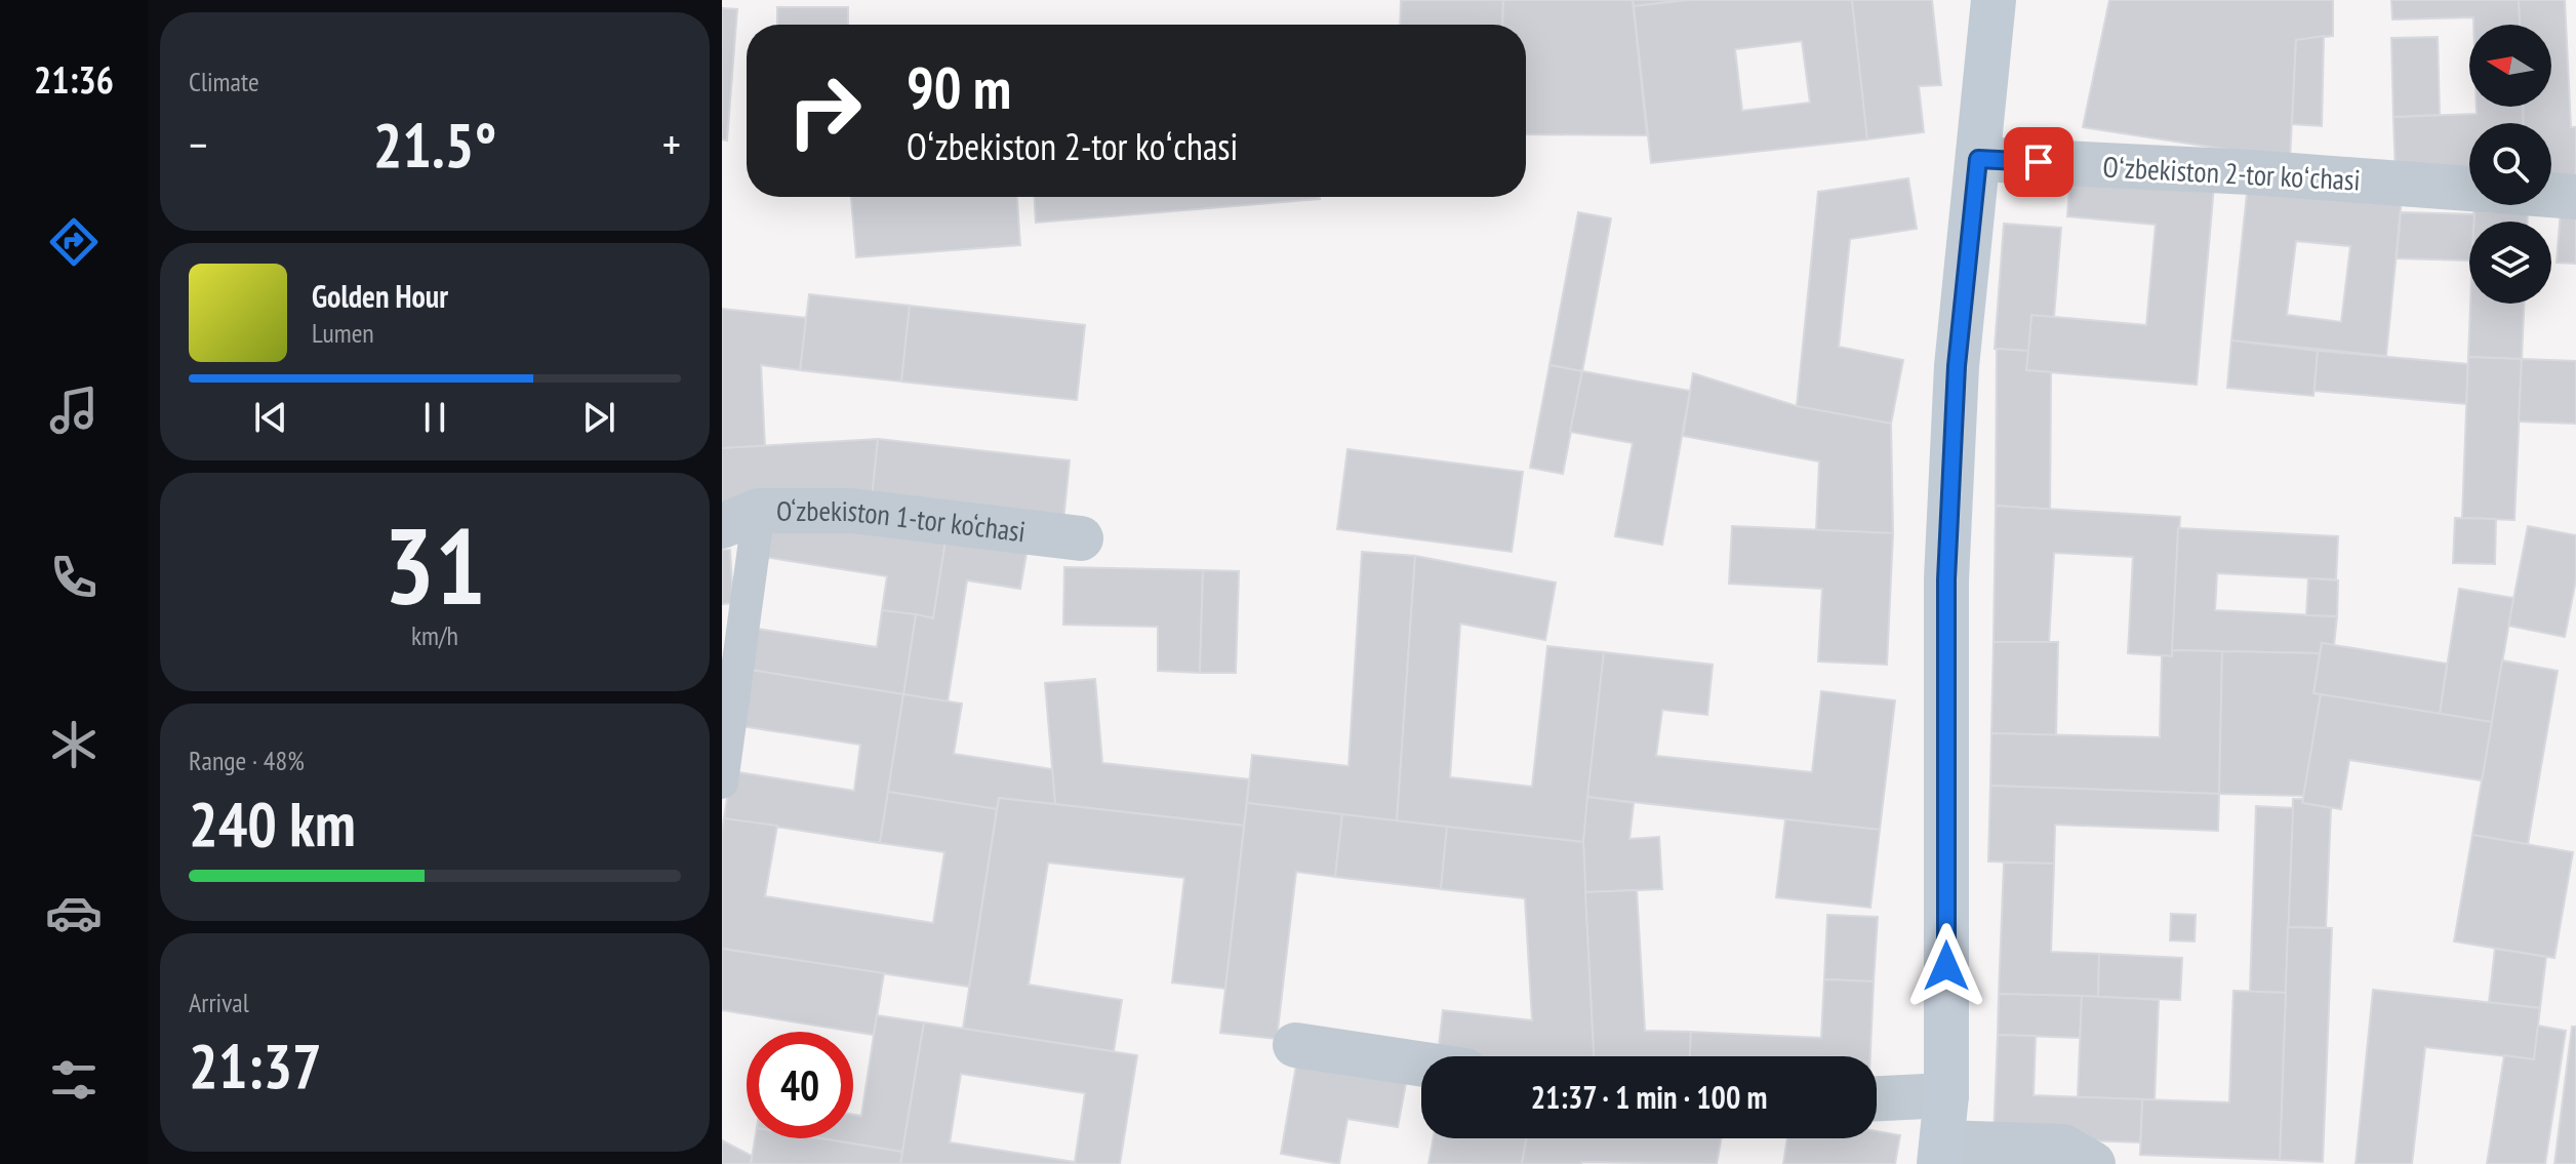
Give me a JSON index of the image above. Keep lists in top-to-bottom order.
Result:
{
  "streets": {
    "street": ["Oʻzbekiston 2-tor koʻchasi", "O‘zbekiston 1-tor ko‘chasi"]
  },
  "north": "left",
  "page": {
    "tabs": "21:36",
    "tile": [
      "Climate",
      ["31", "km/h"],
      ["Range · 48%", "240 km"],
      ["Arrival", "21:37"]
    ],
    "turn": ["90 m", "Oʻzbekiston 2-tor koʻchasi"],
    "heat": ["−", "21.5°", "+"],
    "song": ["Golden Hour", "Lumen"],
    "limit": "40",
    "trip": "21:37 · 1 min · 100 m"
  }
}
